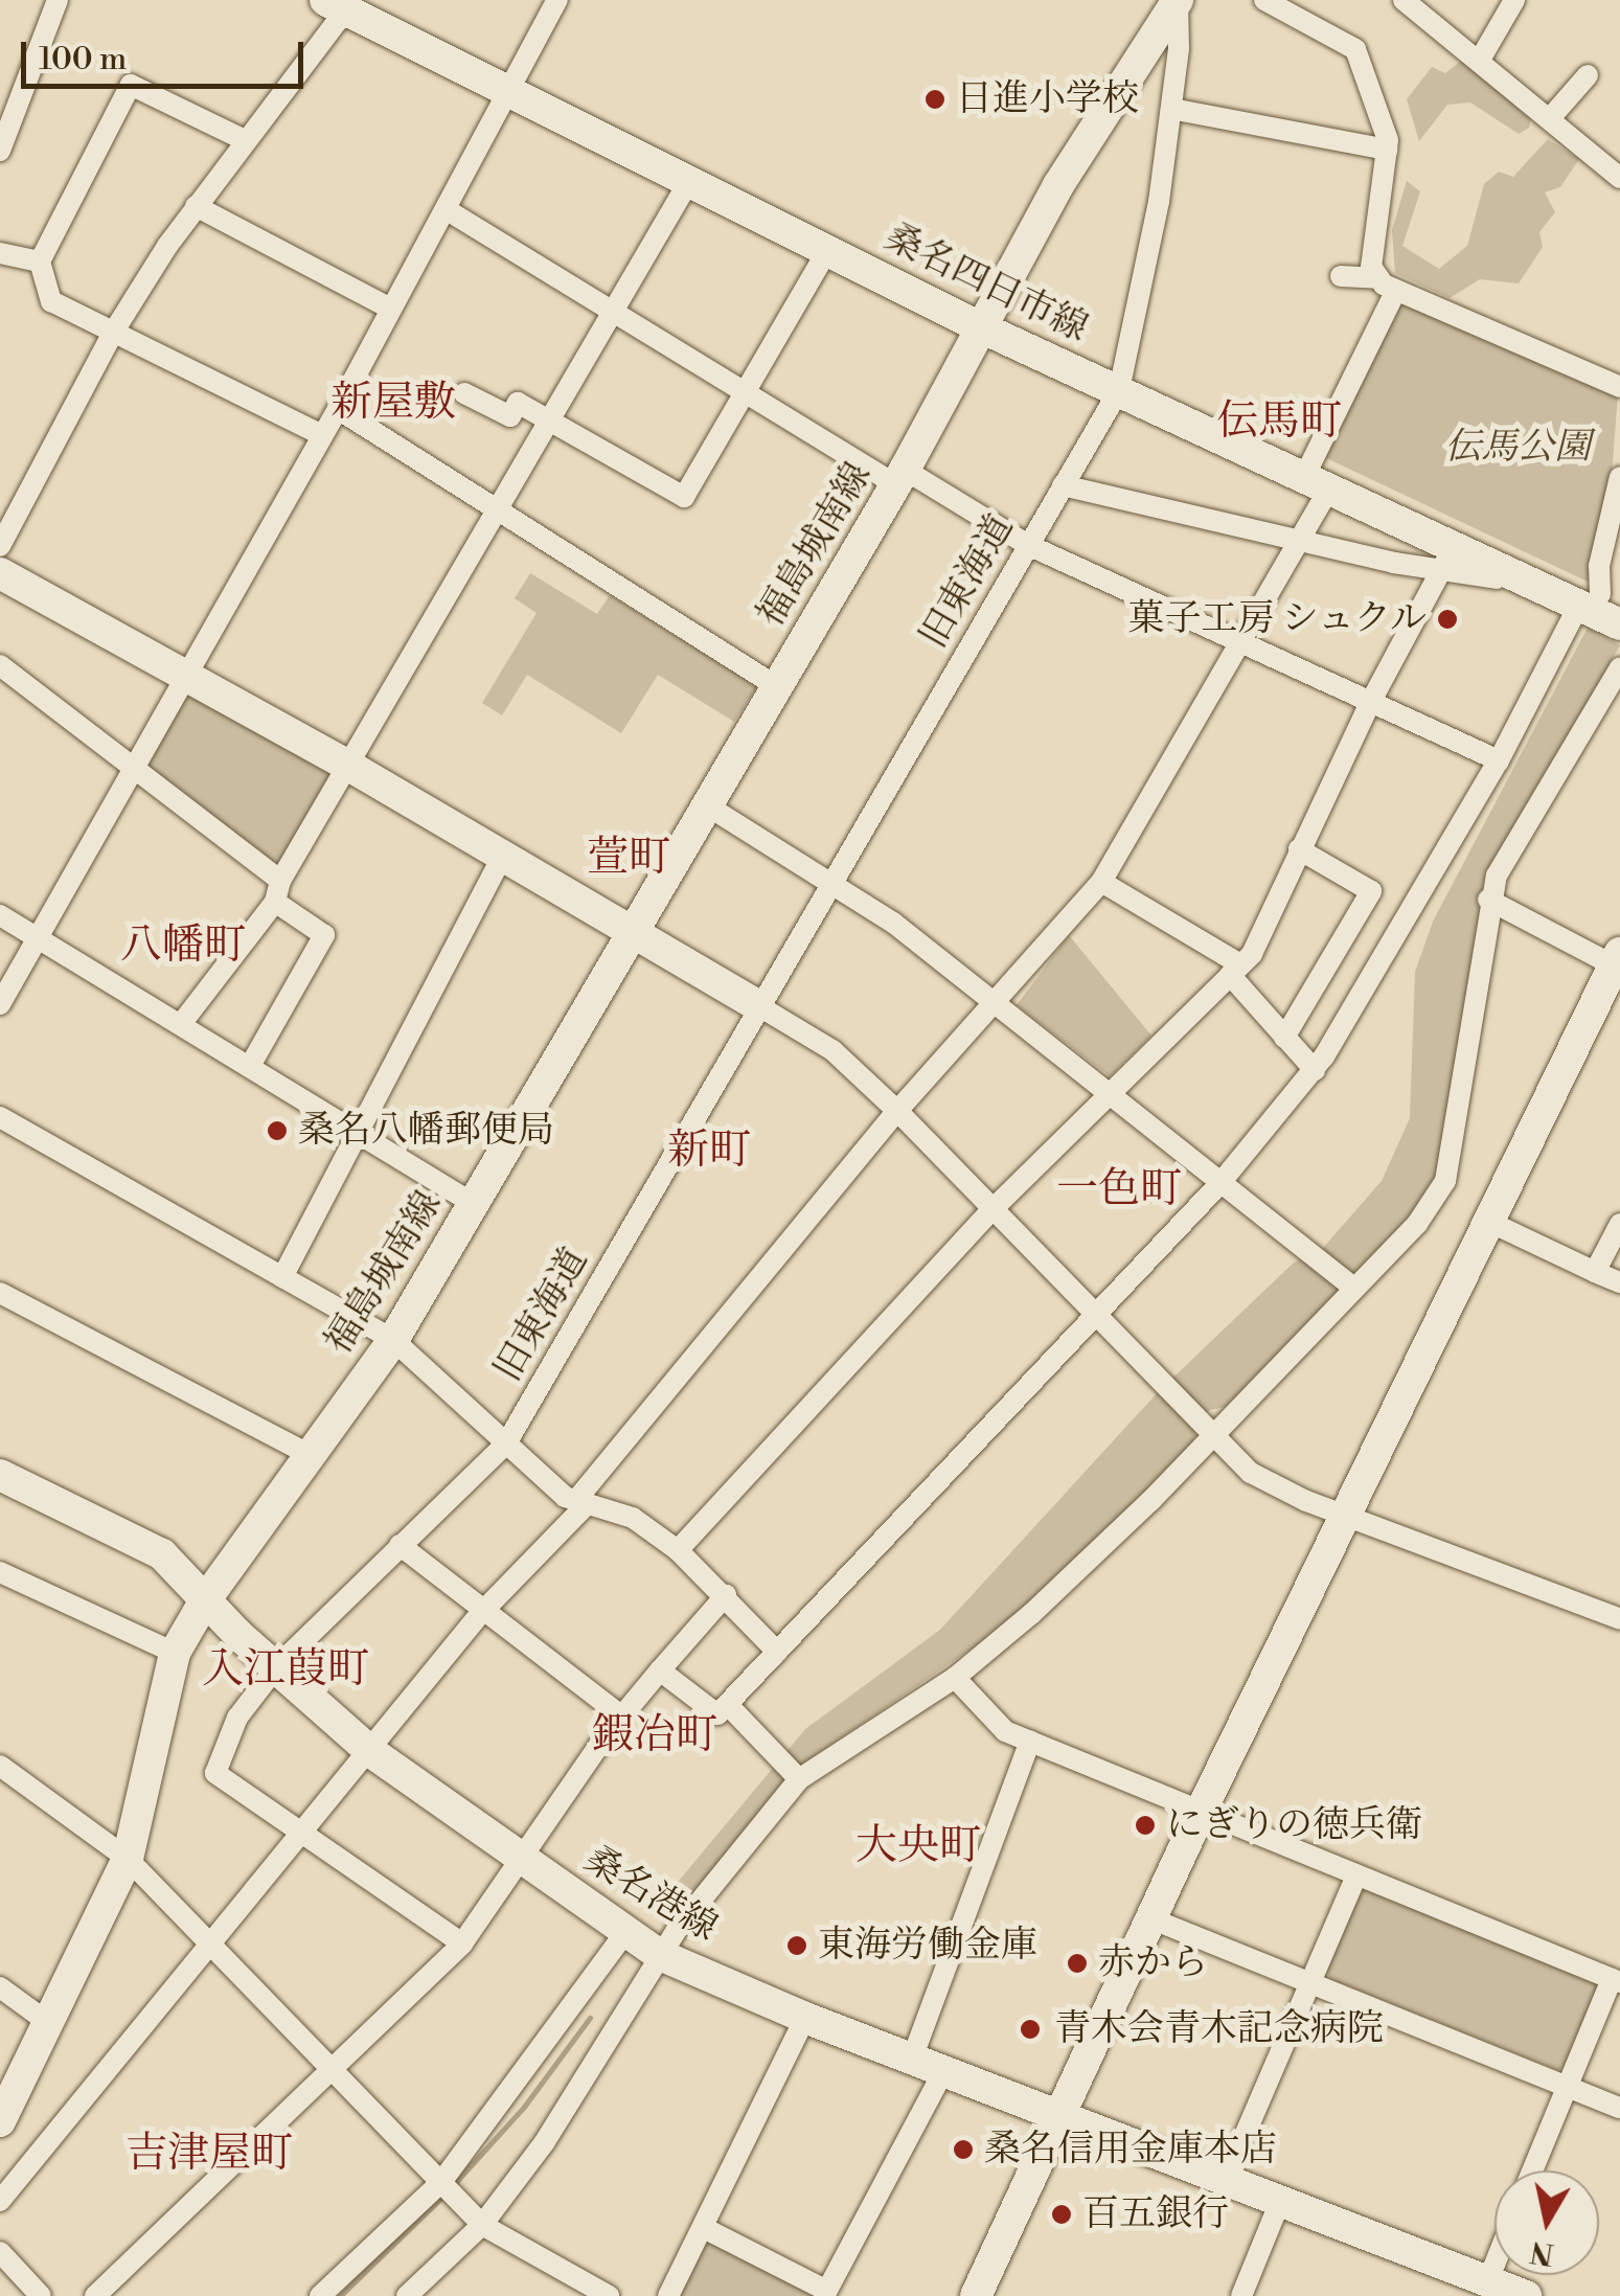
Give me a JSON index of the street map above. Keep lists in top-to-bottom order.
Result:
{
  "streets": {
    "main road": ["桑名四日市線", "福島城南線", "桑名港線"],
    "street": ["旧東海道"]
  },
  "crossings": [
    ["桑名四日市線", "福島城南線"],
    ["桑名四日市線", "旧東海道"],
    ["福島城南線", "旧東海道"],
    ["福島城南線", "桑名港線"],
    ["旧東海道", "桑名港線"]
  ],
  "districts": [
    "新屋敷",
    "伝馬町",
    "萱町",
    "八幡町",
    "新町",
    "一色町",
    "入江葭町",
    "鍜冶町",
    "大央町",
    "吉津屋町"
  ],
  "parks": ["伝馬公園"],
  "places": [
    "日進小学校",
    "菓子工房 シュクル",
    "桑名八幡郵便局",
    "にぎりの徳兵衛",
    "東海労働金庫",
    "赤から",
    "青木会青木記念病院",
    "桑名信用金庫本店",
    "百五銀行"
  ],
  "scale_bar": "100 m",
  "north": "bottom"
}
